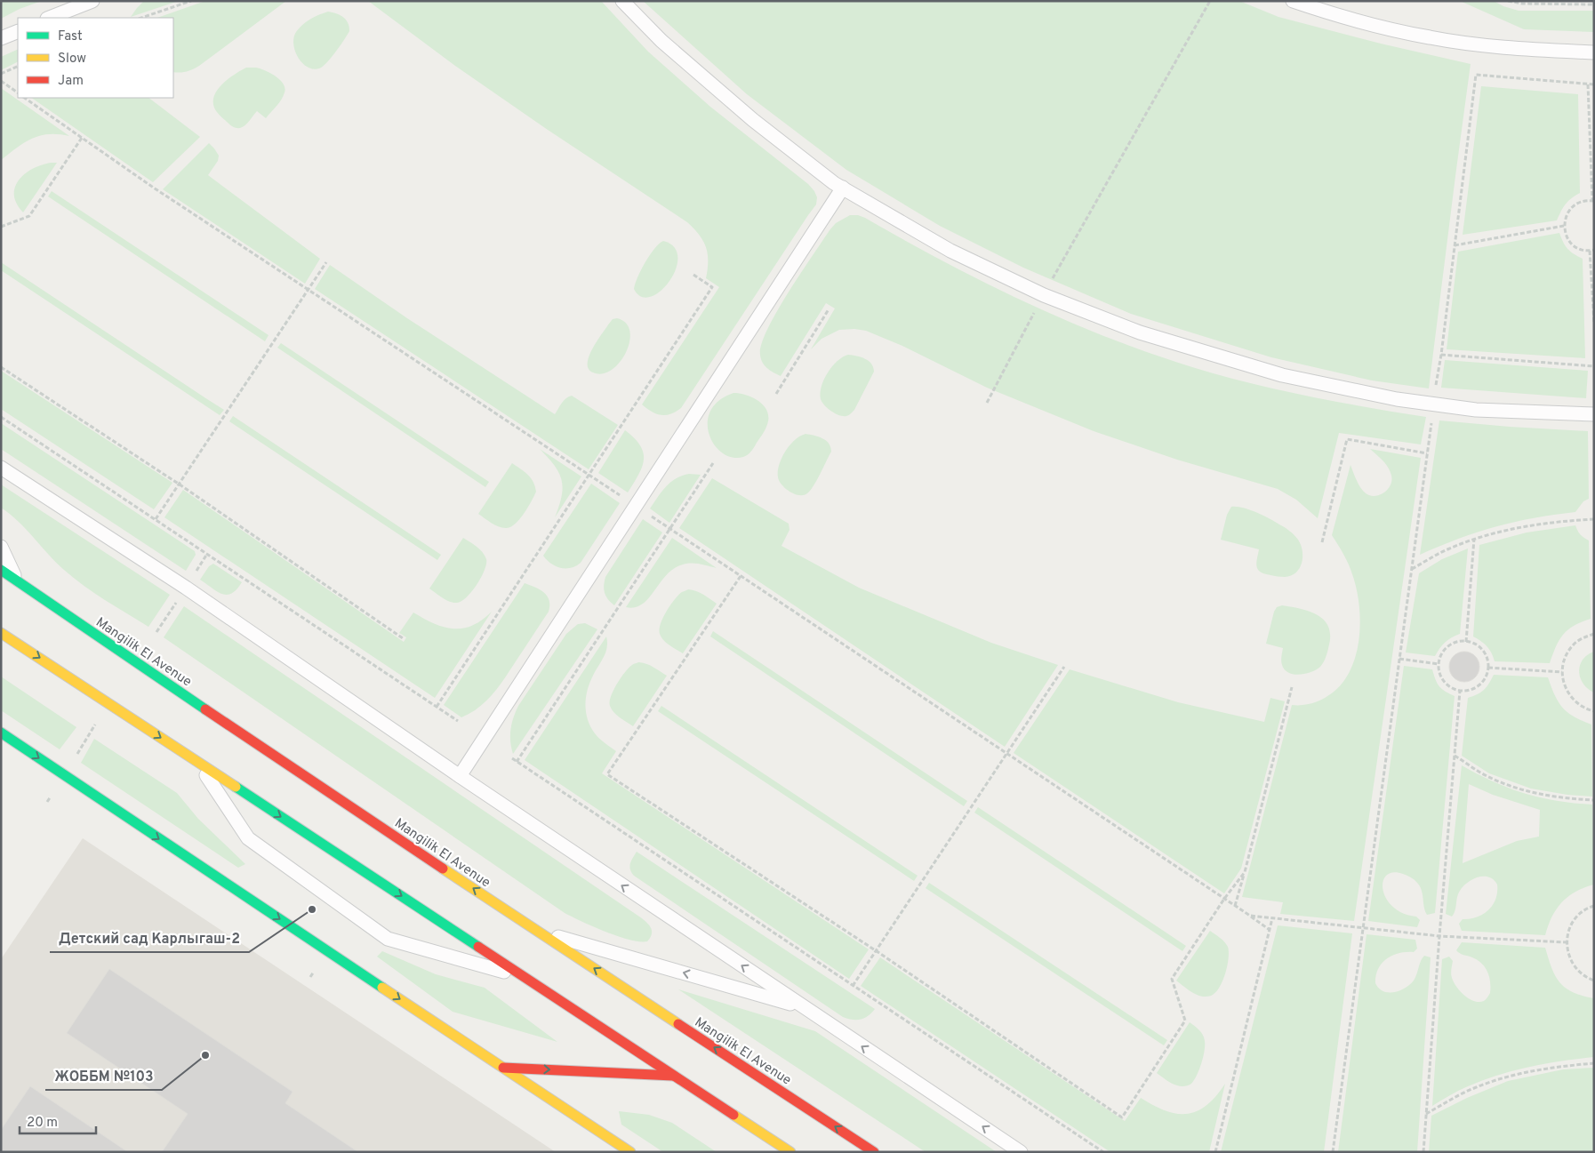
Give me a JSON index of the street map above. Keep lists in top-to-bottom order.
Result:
{
  "streets": {
    "main road": ["Mangilik El Avenue"]
  },
  "places": ["Детский сад Карлыгаш-2", "ЖОББМ №103"],
  "legend": ["Fast", "Slow", "Jam"],
  "scale_bar": "20 m"
}
